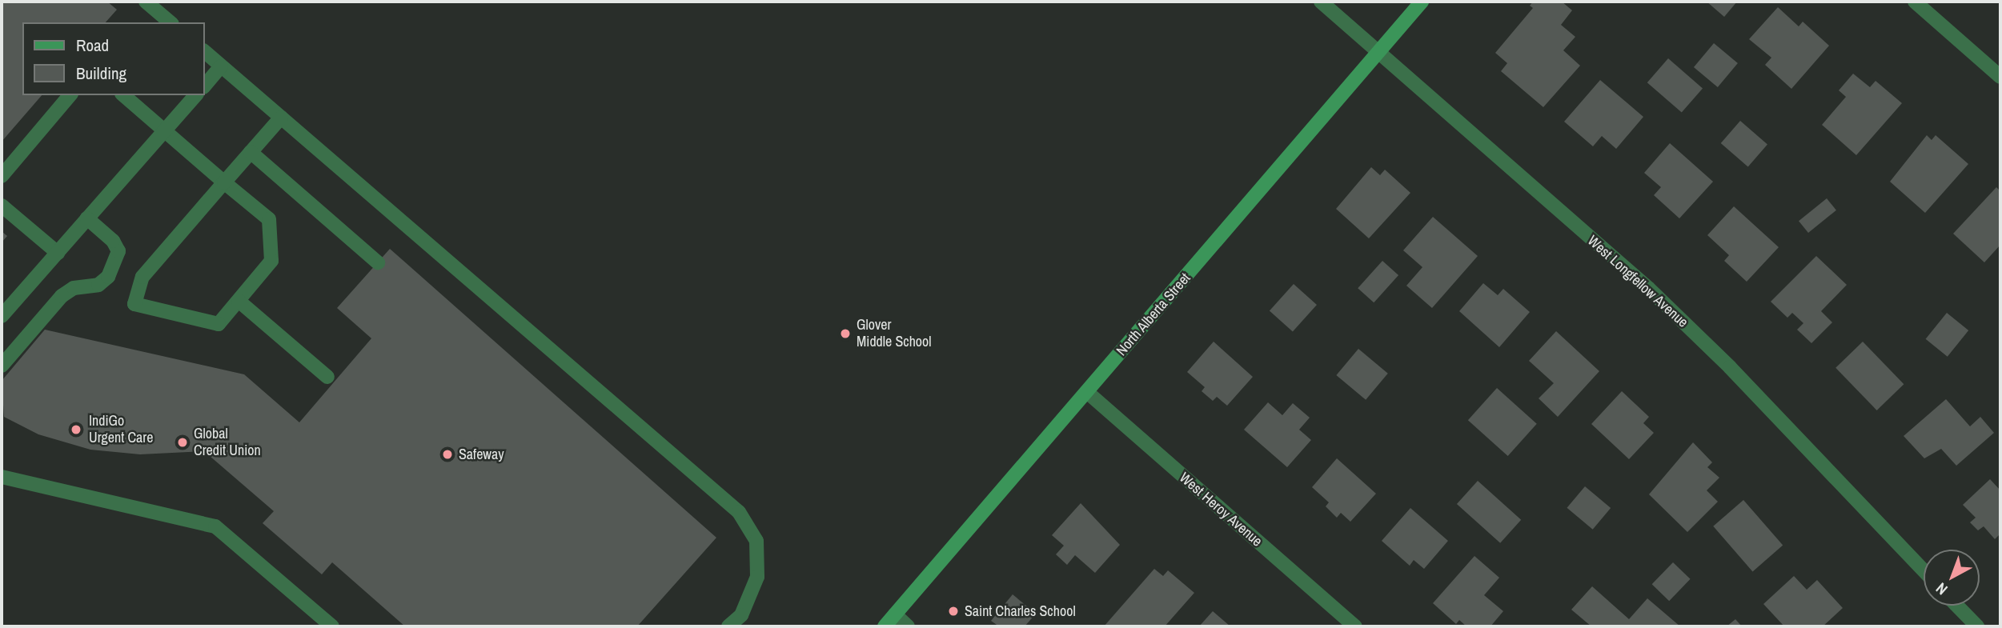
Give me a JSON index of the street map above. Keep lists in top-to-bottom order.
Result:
{
  "streets": {
    "main road": ["North Alberta Street"],
    "street": ["West Longfellow Avenue", "West Heroy Avenue"]
  },
  "crossings": [
    ["West Longfellow Avenue", "North Alberta Street"],
    ["North Alberta Street", "West Heroy Avenue"]
  ],
  "places": [
    "Glover Middle School",
    "IndiGo Urgent Care",
    "Global Credit Union",
    "Safeway",
    "Saint Charles School"
  ],
  "legend": ["Road", "Building"],
  "north": "bottom left"
}
